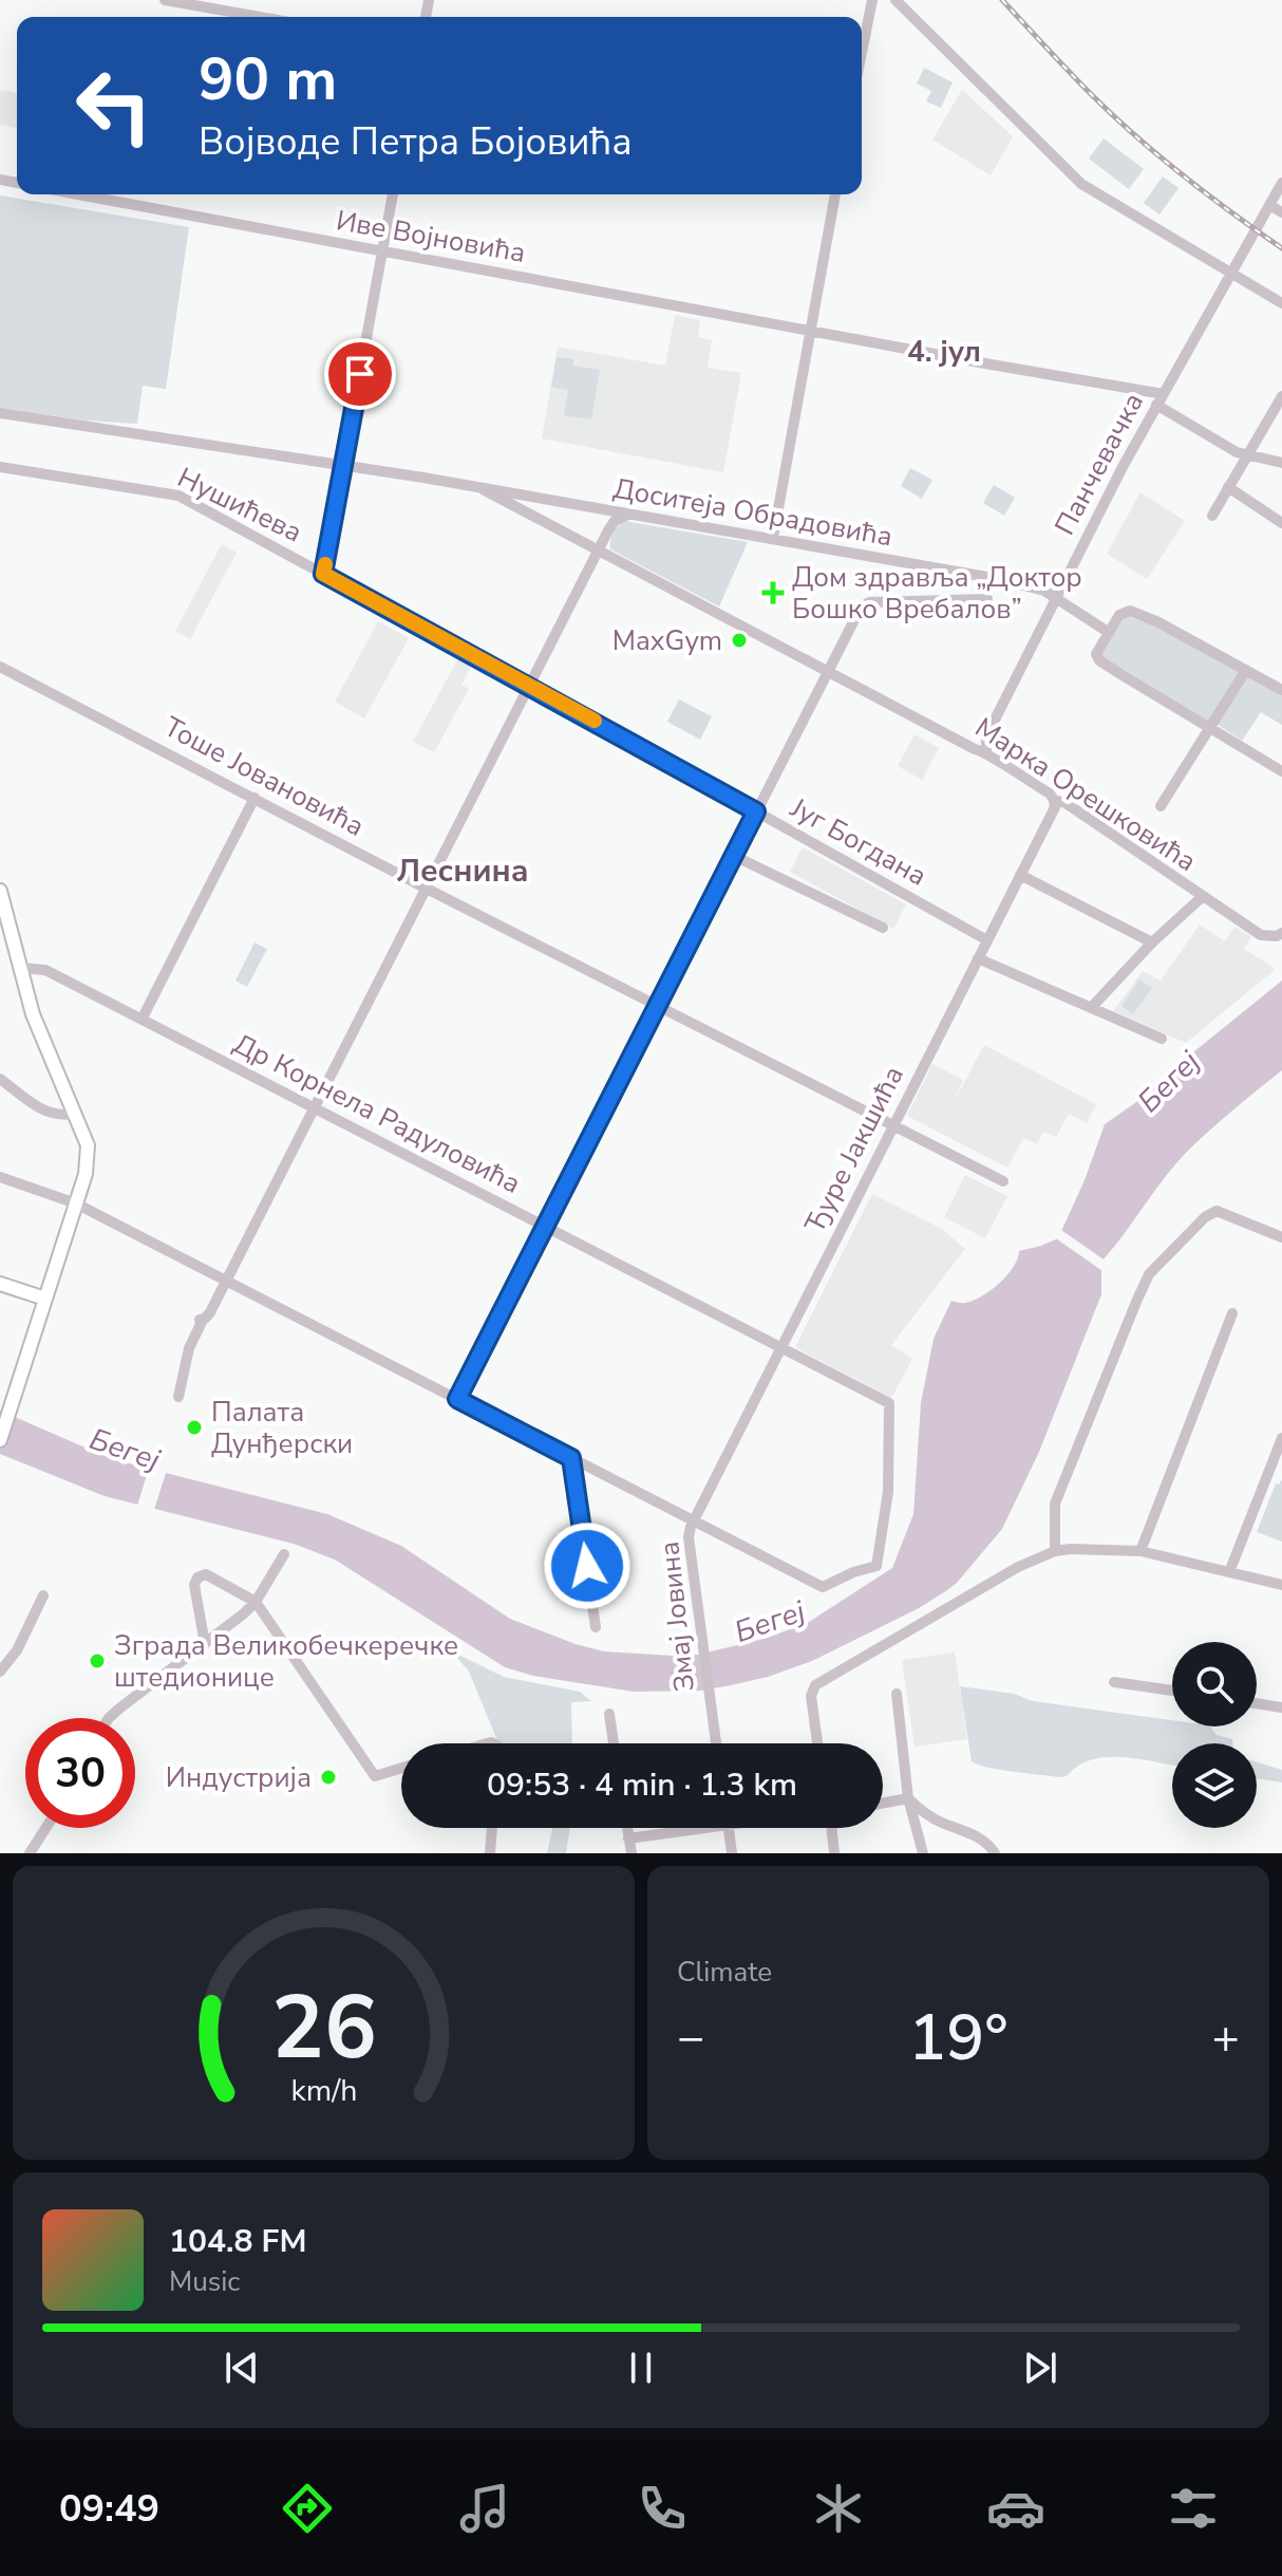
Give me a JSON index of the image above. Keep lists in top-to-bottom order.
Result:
{
  "streets": {
    "street": [
      "Иве Војновића",
      "Панчевачка",
      "Нушићева",
      "Доситеја Обрадовића",
      "Тоше Јовановића",
      "Марка Орешковића",
      "Југ Богдана",
      "Др Корнела Радуловића",
      "Ђуре Јакшића",
      "Змај Јовина"
    ]
  },
  "crossings": [
    ["Иве Војновића", "Панчевачка"],
    ["Панчевачка", "Доситеја Обрадовића"],
    ["Панчевачка", "Марка Орешковића"],
    ["Нушићева", "Југ Богдана"],
    ["Доситеја Обрадовића", "Марка Орешковића"],
    ["Тоше Јовановића", "Ђуре Јакшића"],
    ["Марка Орешковића", "Ђуре Јакшића"],
    ["Југ Богдана", "Ђуре Јакшића"],
    ["Др Корнела Радуловића", "Ђуре Јакшића"],
    ["Др Корнела Радуловића", "Змај Јовина"],
    ["Ђуре Јакшића", "Змај Јовина"]
  ],
  "districts": ["4. јул", "Леснина"],
  "water": ["Бегеј"],
  "places": {
    "health": ["Дом здравља „Доктор Бошко Вребалов”"],
    "other": [
      "MaxGym",
      "Палата Дунђерски",
      "Зграда Великобечкеречке штедионице",
      "Индустрија"
    ]
  },
  "page": {
    "turn": ["90 m", "Војводе Петра Бојовића"],
    "limit": "30",
    "trip": "09:53 · 4 min · 1.3 km",
    "tile": "Climate",
    "heat": ["−", "19°", "+"],
    "song": ["104.8 FM", "Music"],
    "tabs": "09:49",
    "gauge": ["26", "km/h"]
  }
}
